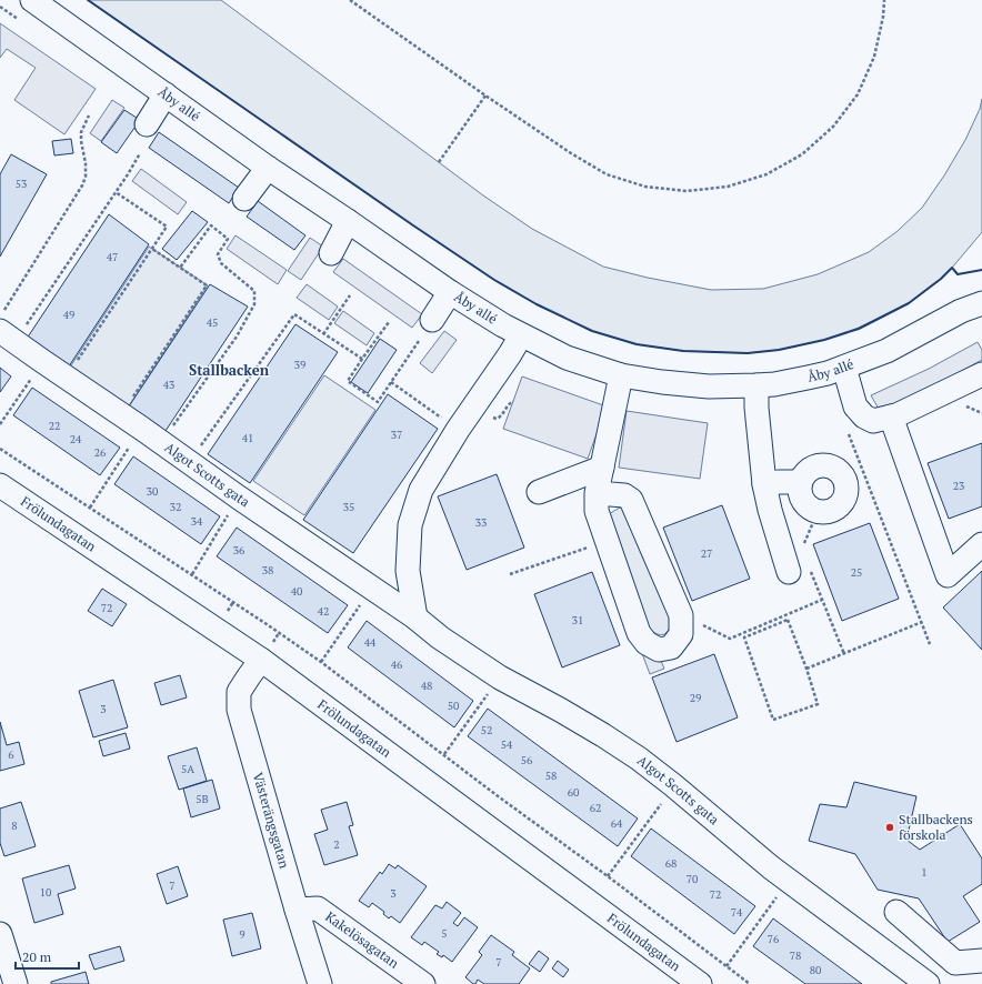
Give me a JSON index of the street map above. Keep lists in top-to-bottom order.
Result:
{
  "streets": {
    "street": [
      "Åby allé",
      "Algot Scotts gata",
      "Frölundagatan",
      "Västerängsgatan",
      "Kakelösagatan"
    ]
  },
  "crossings": [
    ["Frölundagatan", "Västerängsgatan"],
    ["Västerängsgatan", "Kakelösagatan"]
  ],
  "districts": ["Stallbacken"],
  "places": ["Stallbackens förskola"],
  "house_numbers": [
    "53",
    "47",
    "49",
    "45",
    "39",
    "43",
    "22",
    "37",
    "41",
    "24",
    "26",
    "23",
    "30",
    "32",
    "35",
    "34",
    "33",
    "36",
    "27",
    "38",
    "25",
    "40",
    "72",
    "42",
    "31",
    "44",
    "46",
    "48",
    "29",
    "50",
    "3",
    "52",
    "54",
    "6",
    "56",
    "5A",
    "58",
    "60",
    "5B",
    "62",
    "64",
    "8",
    "2",
    "68",
    "1",
    "70",
    "7",
    "10",
    "3",
    "72",
    "74",
    "5",
    "9",
    "76",
    "78",
    "7",
    "80"
  ],
  "scale_bar": "20 m"
}
